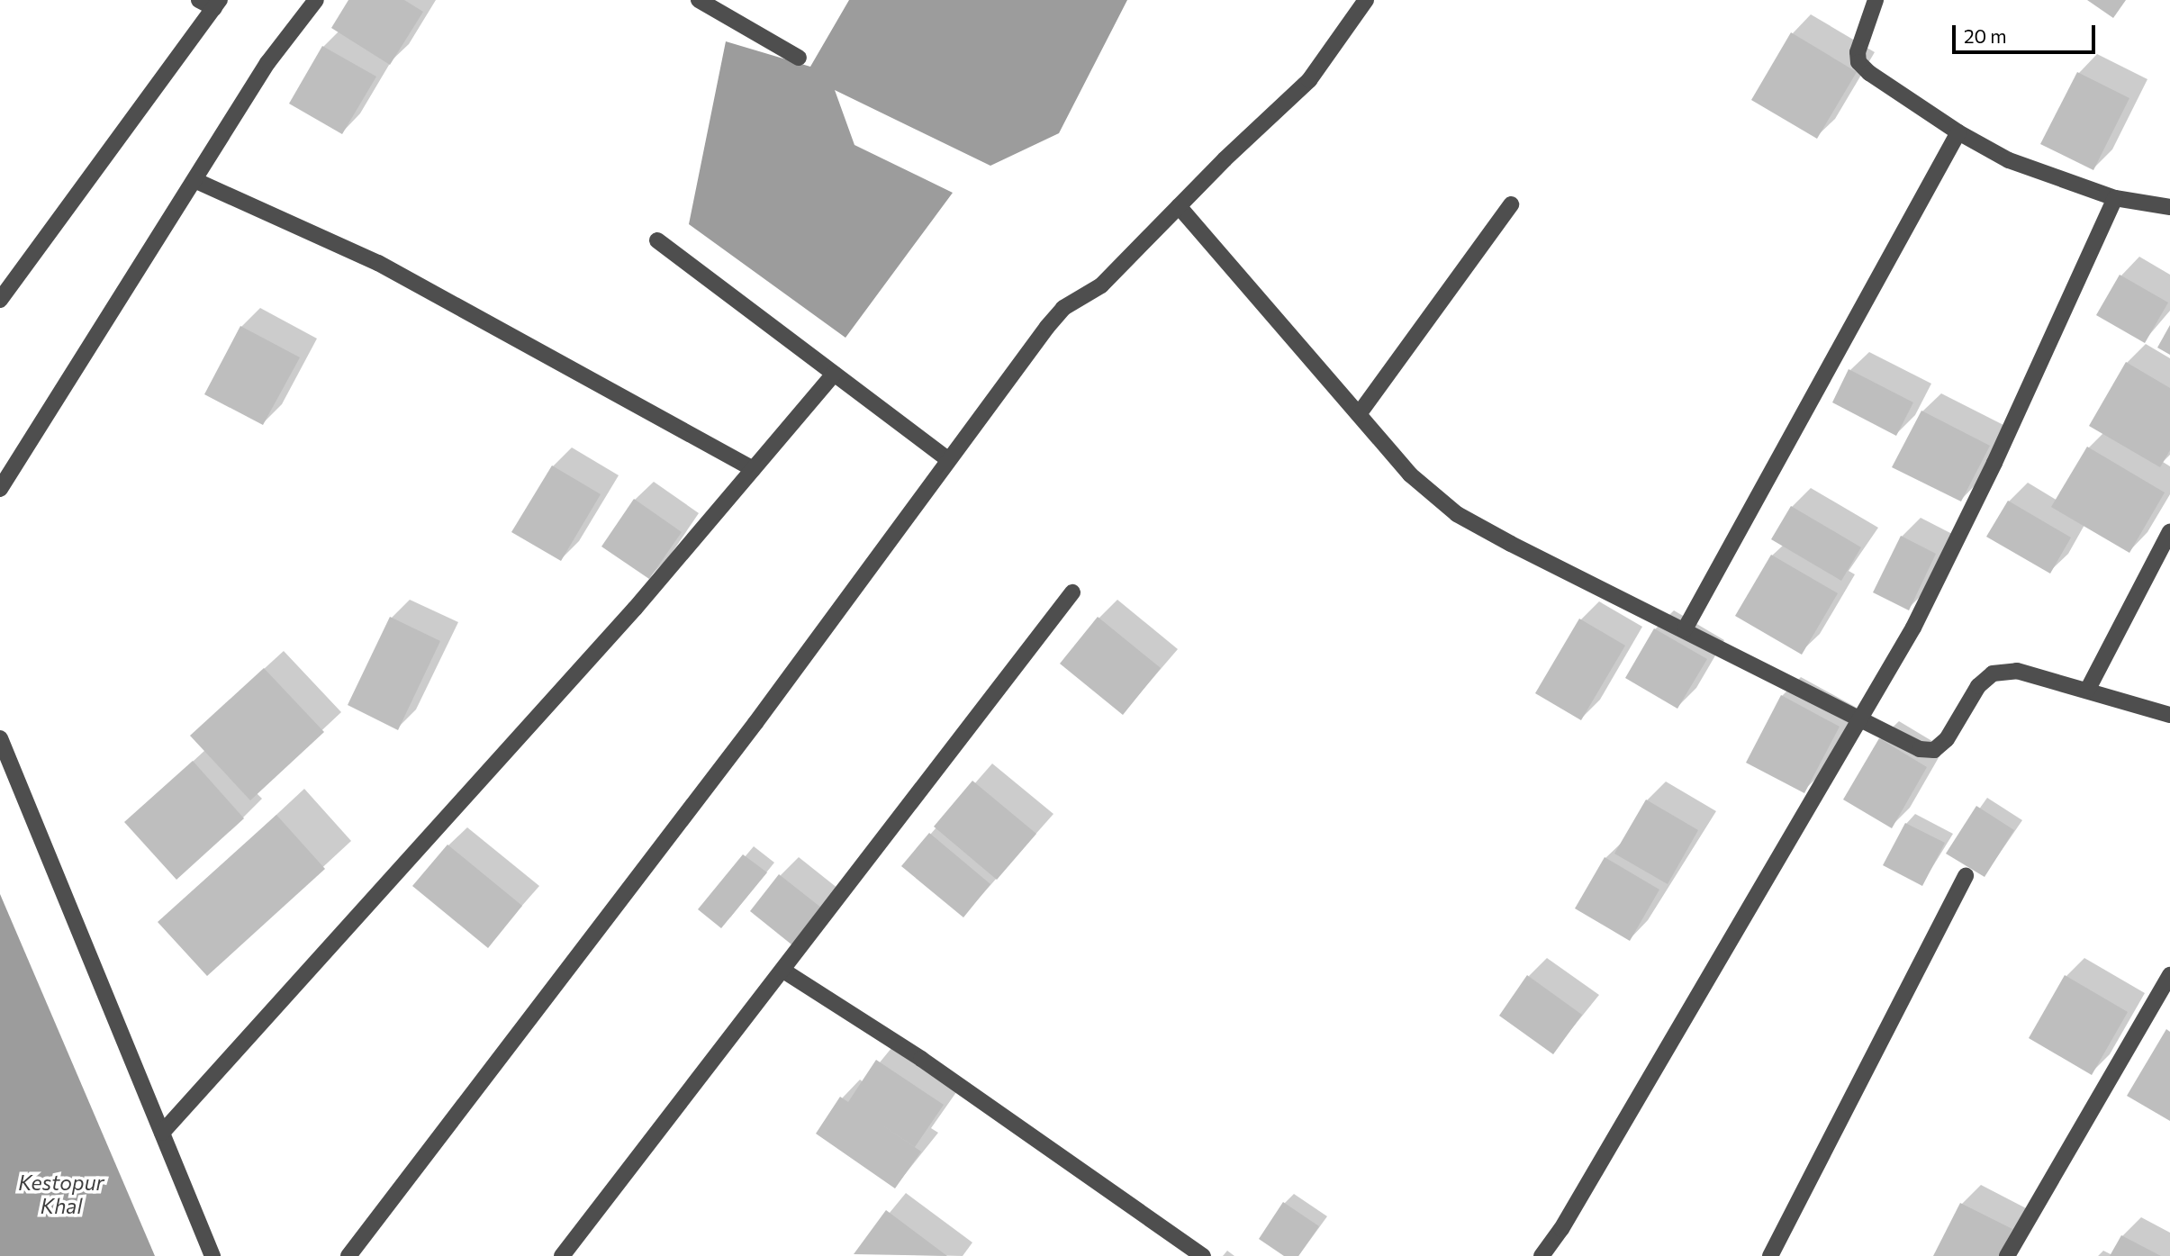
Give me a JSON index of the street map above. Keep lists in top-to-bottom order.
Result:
{
  "water": ["Kestopur Khal"],
  "scale_bar": "20 m"
}
